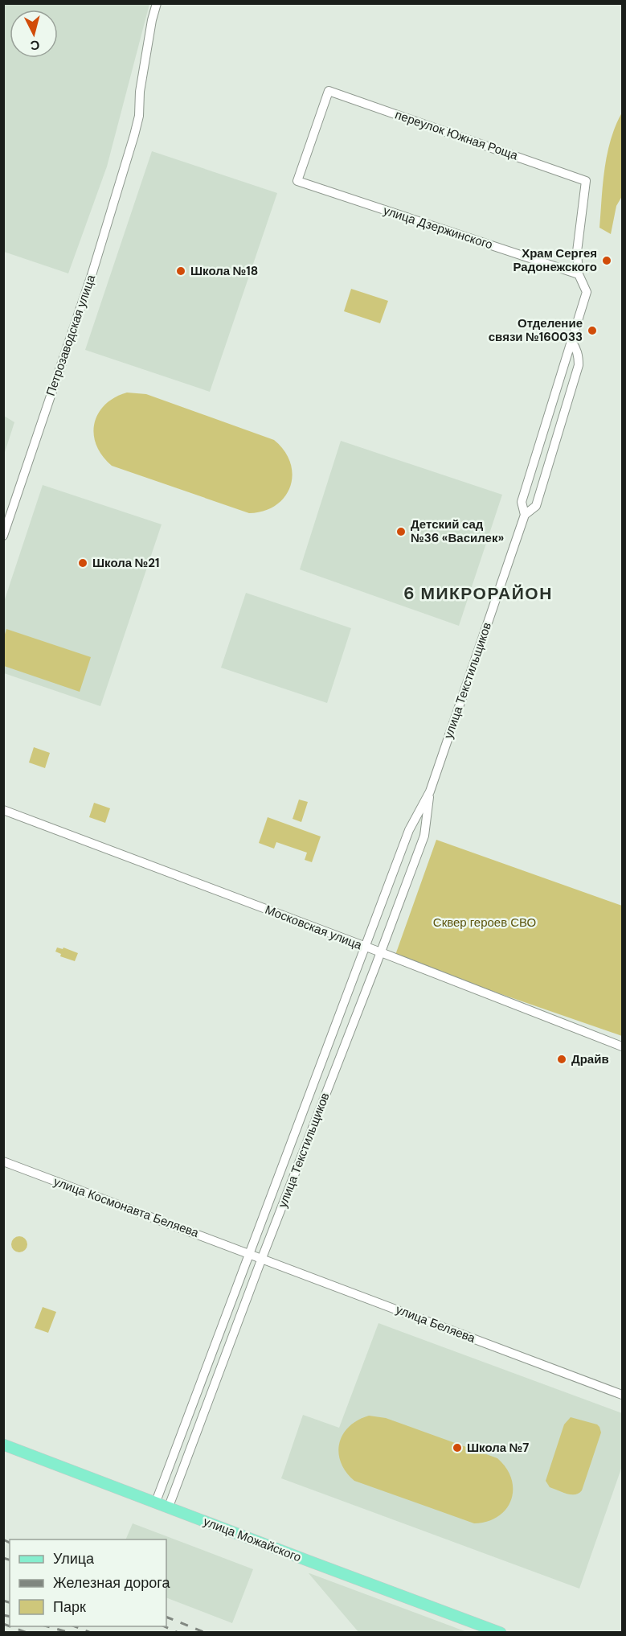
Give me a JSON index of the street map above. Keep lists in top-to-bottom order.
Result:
{
  "streets": {
    "main road": ["улица Можайского"],
    "street": [
      "переулок Южная Роща",
      "улица Дзержинского",
      "Петрозаводская улица",
      "улица Текстильщиков",
      "Московская улица",
      "улица Космонавта Беляева",
      "улица Беляева"
    ]
  },
  "crossings": [
    ["переулок Южная Роща", "улица Дзержинского"],
    ["переулок Южная Роща", "улица Текстильщиков"],
    ["улица Дзержинского", "улица Текстильщиков"],
    ["улица Текстильщиков", "Московская улица"],
    ["улица Текстильщиков", "улица Космонавта Беляева"],
    ["улица Текстильщиков", "улица Беляева"],
    ["улица Текстильщиков", "улица Можайского"],
    ["улица Космонавта Беляева", "улица Беляева"]
  ],
  "districts": ["6 МИКРОРАЙОН"],
  "parks": ["Сквер героев СВО"],
  "places": [
    "Храм Сергея Радонежского",
    "Школа №18",
    "Отделение связи №160033",
    "Детский сад №36 «Василек»",
    "Школа №21",
    "Драйв",
    "Школа №7"
  ],
  "legend": ["Улица", "Железная дорога", "Парк"],
  "north": "bottom"
}
